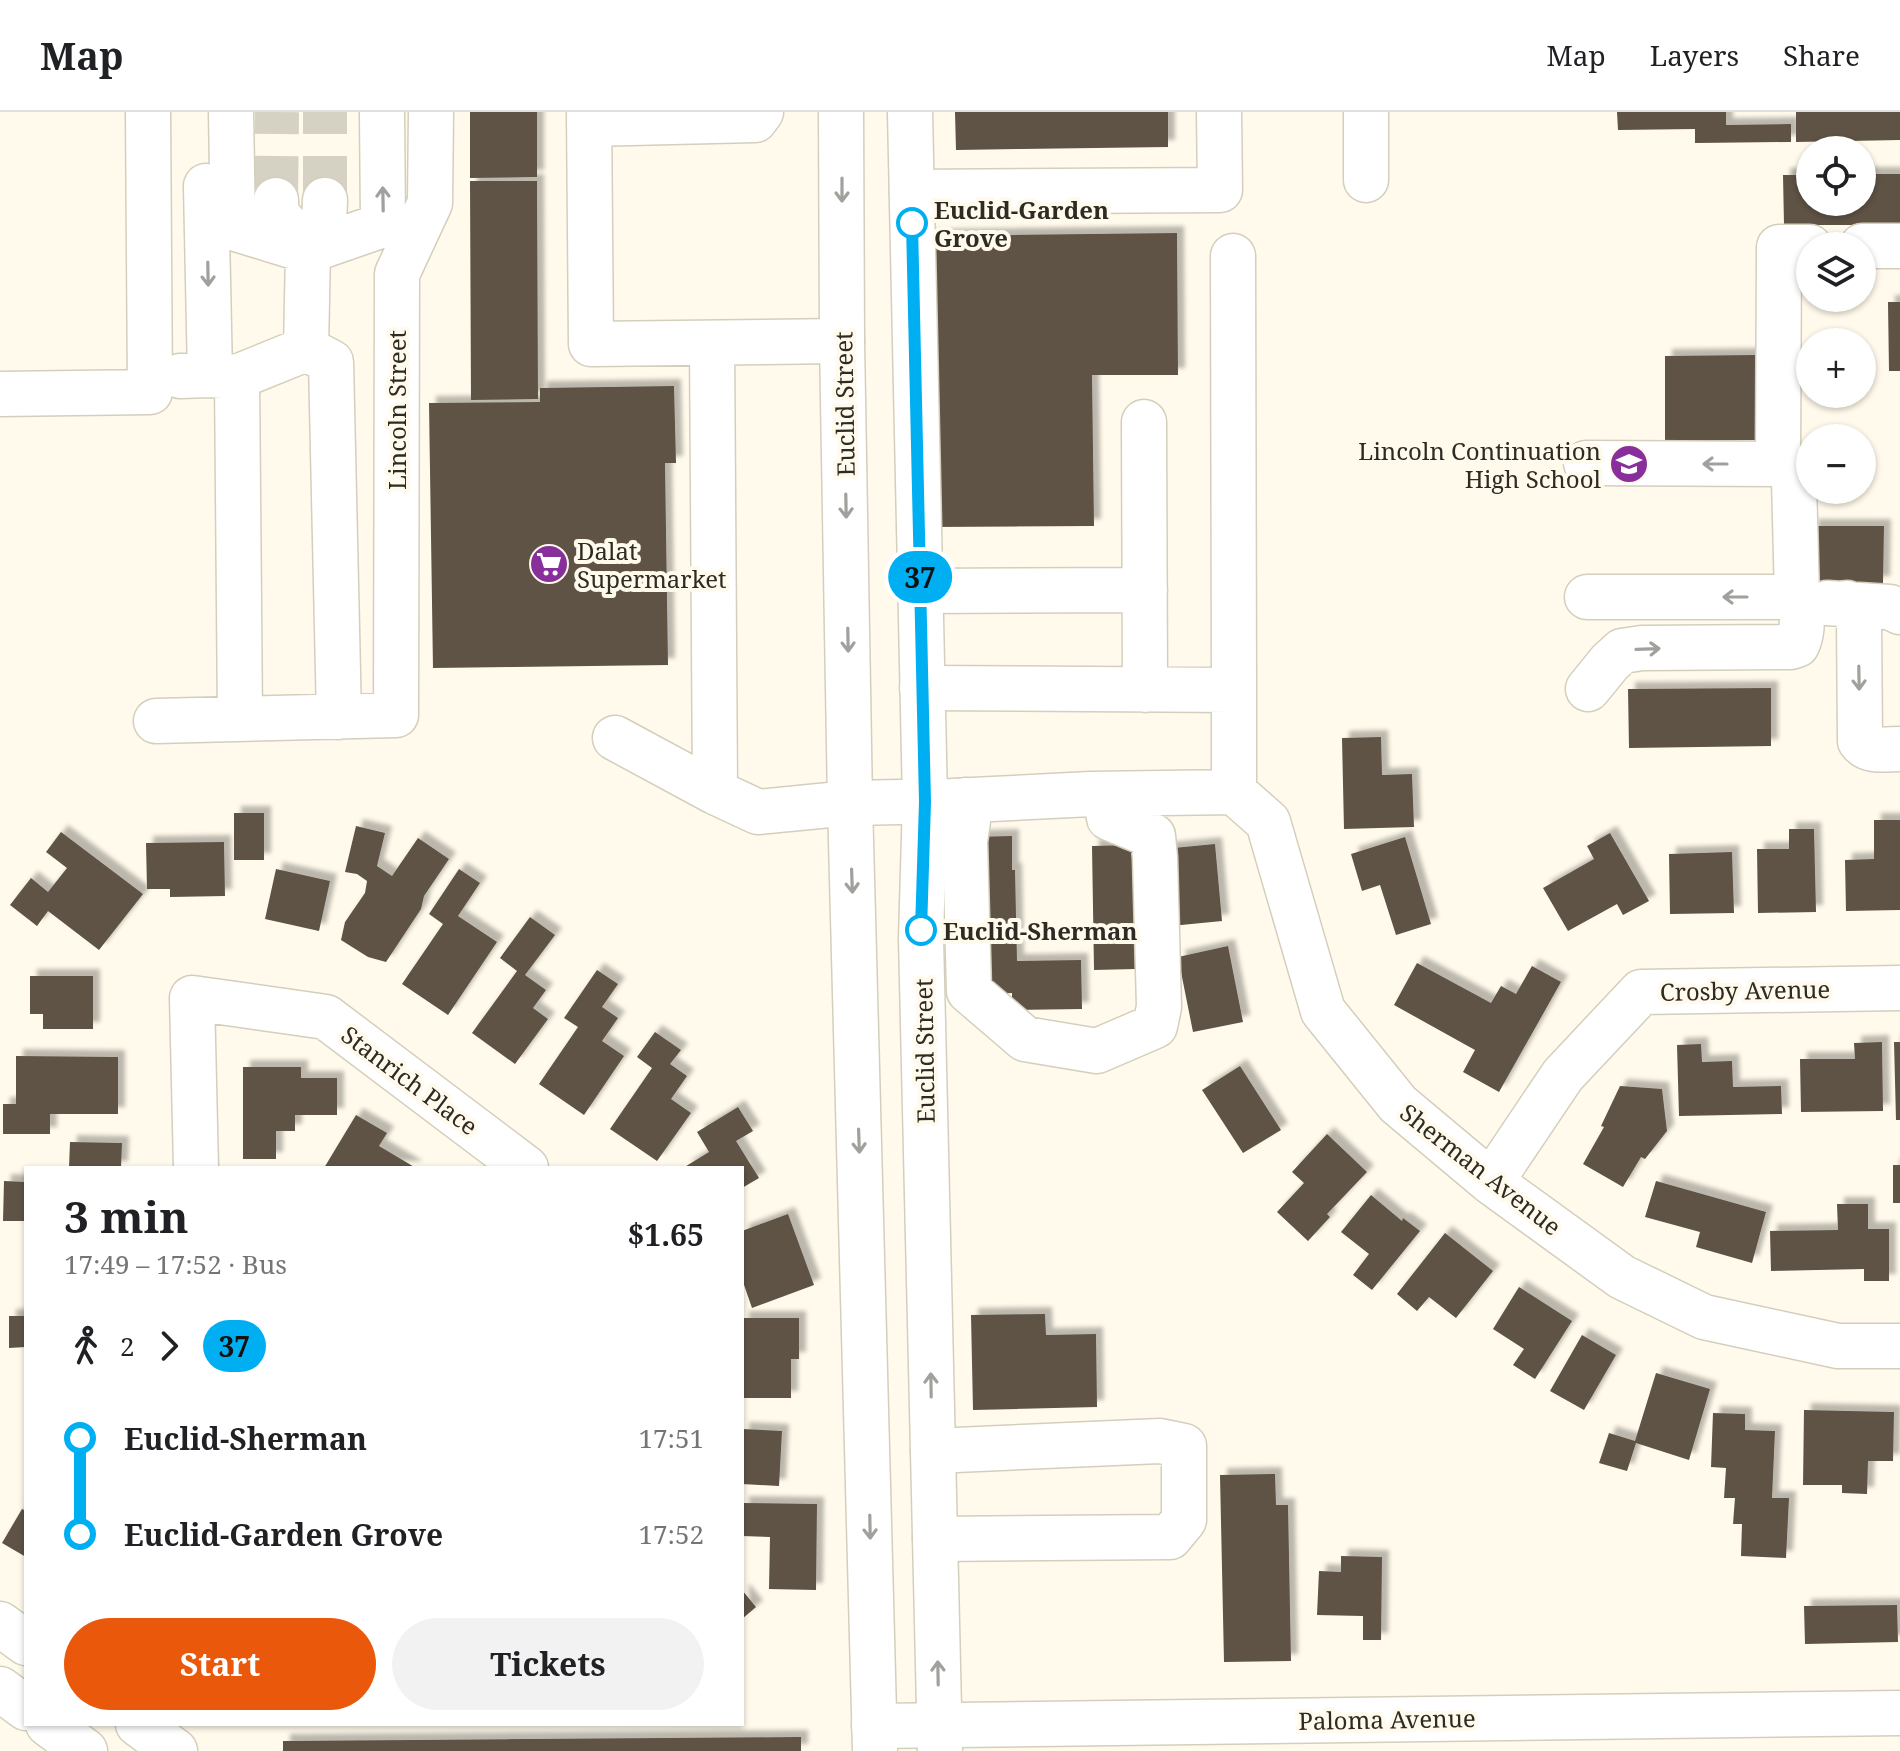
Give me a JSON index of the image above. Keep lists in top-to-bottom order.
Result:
{
  "streets": {
    "street": [
      "Euclid Street",
      "Lincoln Street",
      "Crosby Avenue",
      "Stanrich Place",
      "Sherman Avenue",
      "Paloma Avenue"
    ]
  },
  "crossings": [
    ["Euclid Street", "Paloma Avenue"],
    ["Crosby Avenue", "Sherman Avenue"]
  ],
  "places": {
    "other": ["Euclid-Garden Grove", "Euclid-Sherman"],
    "school or university": ["Lincoln Continuation High School"],
    "supermarket": ["Dalat Supermarket"]
  },
  "lines": ["bus line 37"],
  "page": {
    "header": "Map",
    "nav": ["Map", "Layers", "Share"],
    "on_map": "37",
    "map_buttons": ["+", "−"],
    "heading": ["3 min", "17:49 – 17:52 · Bus", "$1.65"],
    "legs": ["2", "37"],
    "list": [
      {
        "name": "Euclid-Sherman",
        "value": "17:51"
      },
      {
        "name": "Euclid-Garden Grove",
        "value": "17:52"
      }
    ],
    "buttons": ["Start", "Tickets"]
  }
}
